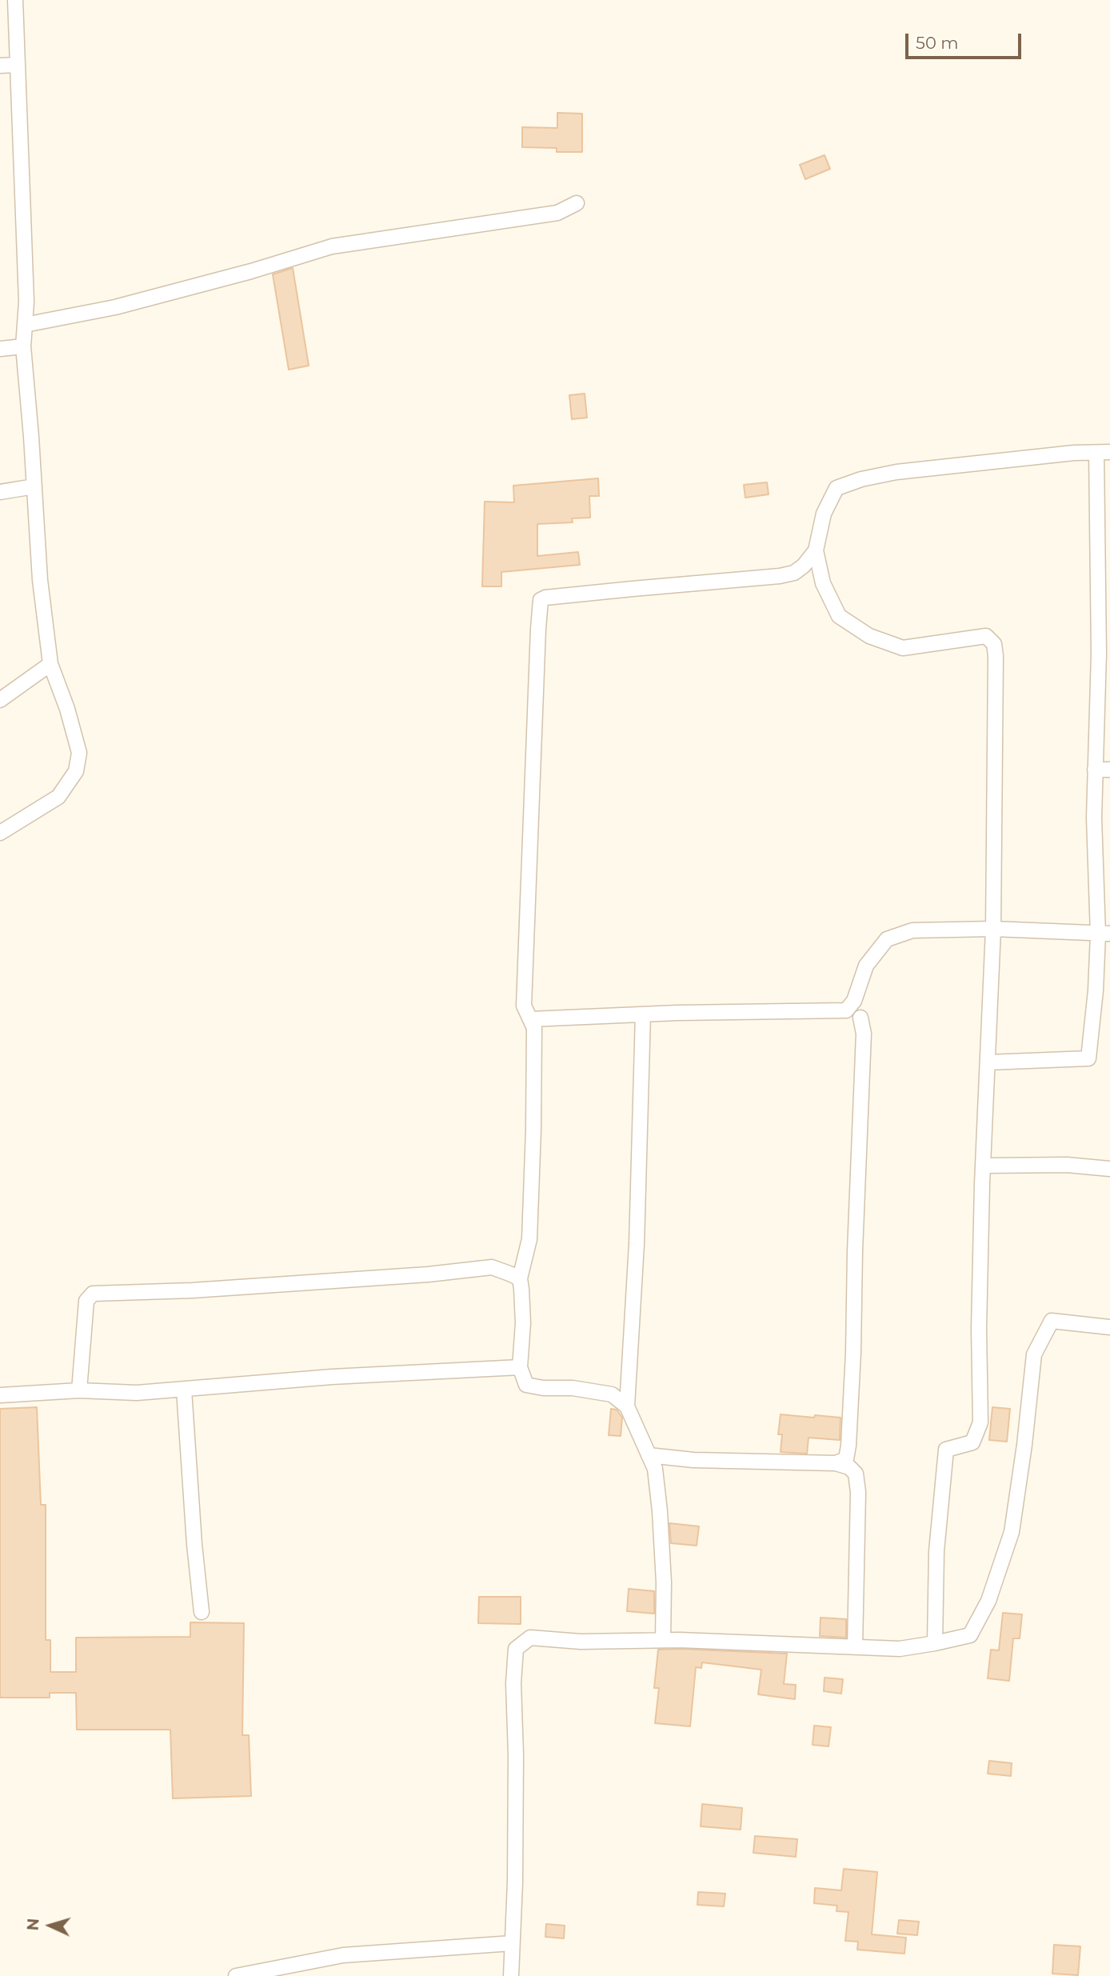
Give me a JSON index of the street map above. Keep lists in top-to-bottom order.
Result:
{
  "scale_bar": "50 m",
  "north": "left"
}
